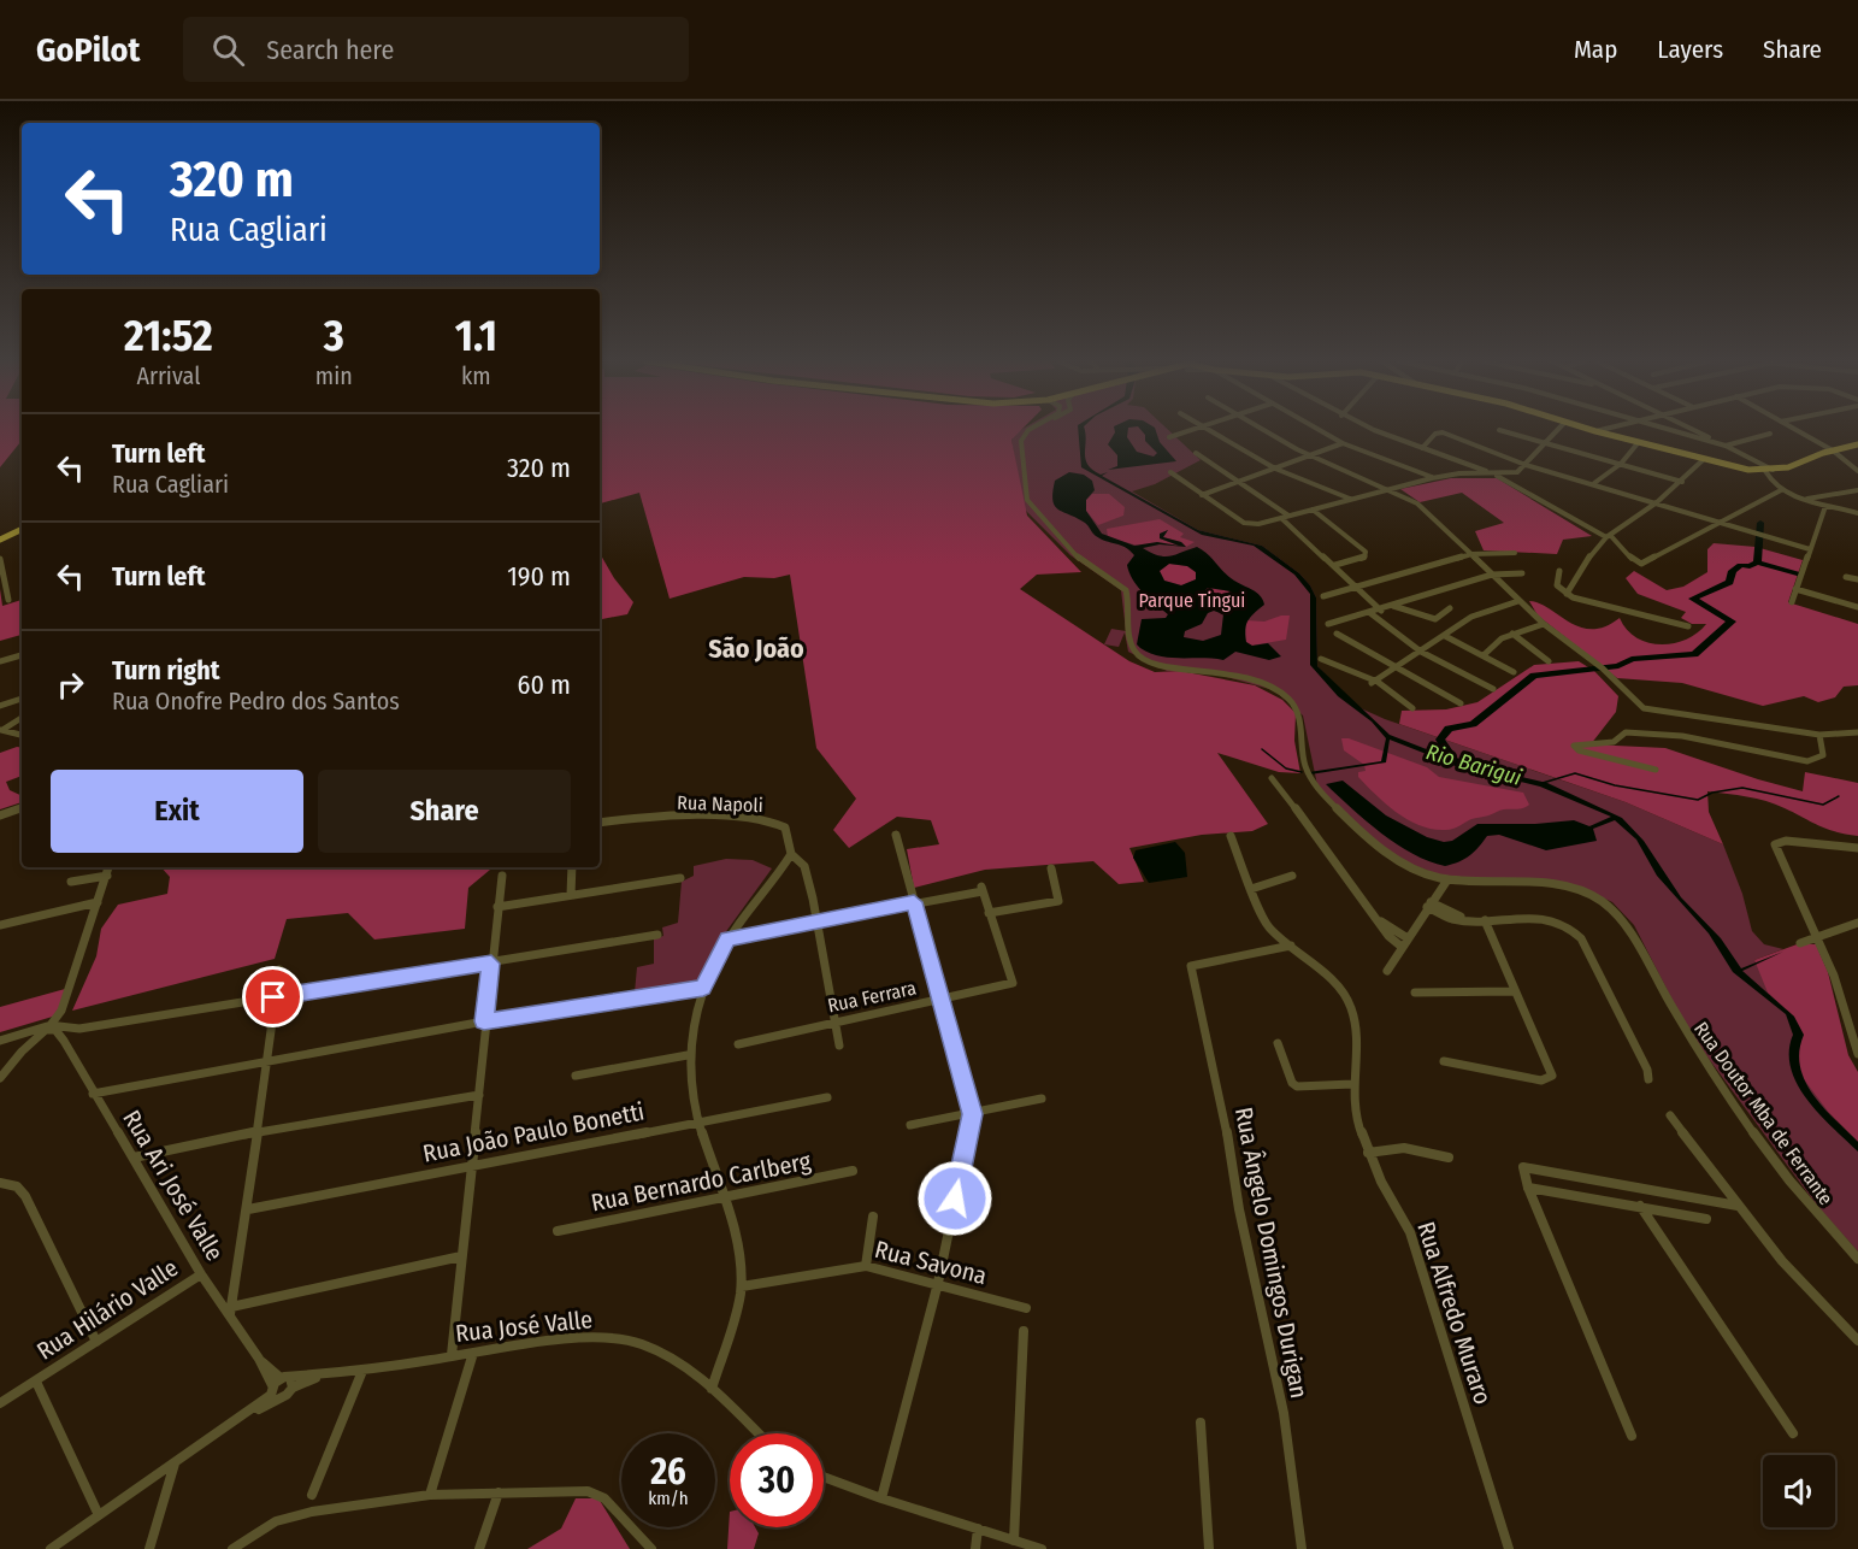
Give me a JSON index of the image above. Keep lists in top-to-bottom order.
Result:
{
  "streets": {
    "street": [
      "Rua Napoli",
      "Rua Ferrara",
      "Rua Doutor Mba de Ferrante",
      "Rua João Paulo Bonetti",
      "Rua Bernardo Carlberg",
      "Rua Ari José Valle",
      "Rua Ângelo Domingos Durigan",
      "Rua Savona",
      "Rua Hilário Valle",
      "Rua Alfredo Muraro",
      "Rua José Valle"
    ]
  },
  "crossings": [
    ["Rua Napoli", "Rua Ferrara"],
    ["Rua Ari José Valle", "Rua Hilário Valle"],
    ["Rua Ari José Valle", "Rua José Valle"],
    ["Rua Ângelo Domingos Durigan", "Rua Alfredo Muraro"]
  ],
  "districts": ["São João"],
  "water": ["Rio Barigui"],
  "parks": ["Parque Tingui"],
  "page": {
    "header": "GoPilot",
    "search": "Search here",
    "nav": ["Map", "Layers", "Share"],
    "turn": ["320 m", "Rua Cagliari"],
    "eta": [
      "21:52",
      "Arrival",
      "3",
      "min",
      "1.1",
      "km"
    ],
    "list": [
      {
        "name": "Turn left",
        "note": "Rua Cagliari",
        "value": "320 m"
      },
      {
        "name": "Turn left",
        "value": "190 m"
      },
      {
        "name": "Turn right",
        "note": "Rua Onofre Pedro dos Santos",
        "value": "60 m"
      }
    ],
    "buttons": ["Exit", "Share"],
    "speed": "26 km/h",
    "limit": "30"
  }
}
